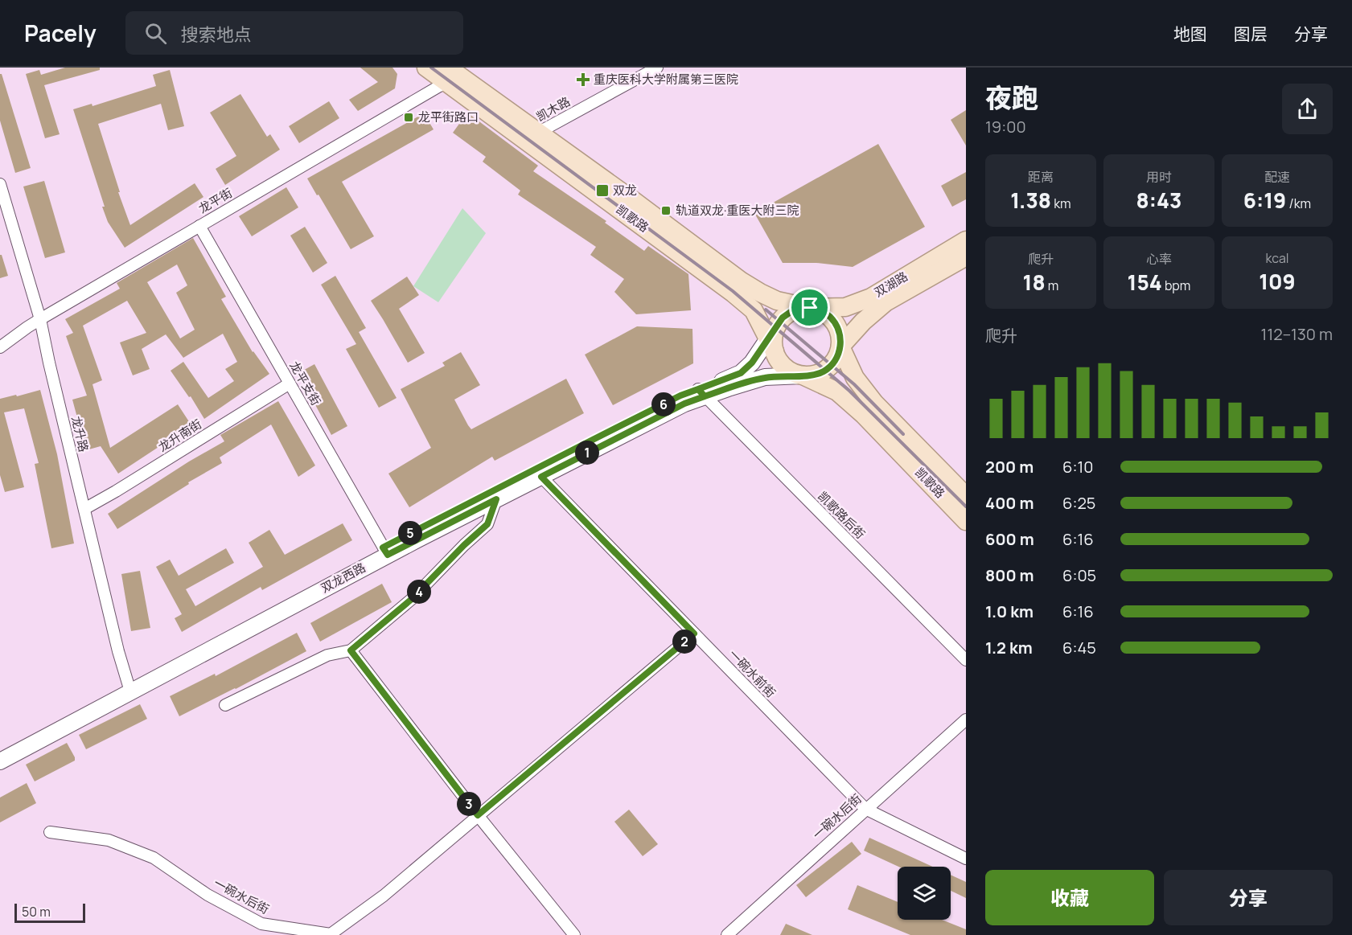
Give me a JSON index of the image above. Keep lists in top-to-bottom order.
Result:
{
  "streets": {
    "main road": ["凯歌路", "双湖路", "双龙西路"],
    "street": [
      "凯木路",
      "龙平街",
      "龙平支街",
      "龙升路",
      "龙升南街",
      "凯歌路后街",
      "一碗水前街",
      "一碗水后街"
    ]
  },
  "crossings": [
    ["凯木路", "凯歌路"],
    ["龙平街", "凯歌路"],
    ["龙平街", "龙平支街"],
    ["龙平街", "龙升路"],
    ["凯歌路", "双湖路"],
    ["凯歌路", "双龙西路"],
    ["双湖路", "双龙西路"],
    ["龙平支街", "龙升南街"],
    ["龙平支街", "双龙西路"],
    ["龙升路", "龙升南街"],
    ["龙升路", "双龙西路"],
    ["凯歌路后街", "双龙西路"],
    ["双龙西路", "一碗水前街"],
    ["一碗水前街", "一碗水后街"]
  ],
  "places": {
    "health": ["重庆医科大学附属第三医院"],
    "transit": ["龙平街路口", "双龙", "轨道双龙·重医大附三院"]
  },
  "scale_bar": "50 m",
  "page": {
    "header": "Pacely",
    "search": "搜索地点",
    "nav": ["地图", "图层", "分享"],
    "heading": ["夜跑", "19:00"],
    "stats": [
      ["距离", "1.38 km"],
      ["用时", "8:43"],
      ["配速", "6:19 /km"],
      ["爬升", "18 m"],
      ["心率", "154 bpm"],
      ["kcal", "109"]
    ],
    "chart": ["爬升", "112–130 m"],
    "pins": [
      "6",
      "1",
      "5",
      "4",
      "2",
      "3"
    ],
    "list": [
      {
        "name": "200 m",
        "note": "6:10"
      },
      {
        "name": "400 m",
        "note": "6:25"
      },
      {
        "name": "600 m",
        "note": "6:16"
      },
      {
        "name": "800 m",
        "note": "6:05"
      },
      {
        "name": "1.0 km",
        "note": "6:16"
      },
      {
        "name": "1.2 km",
        "note": "6:45"
      }
    ],
    "buttons": ["收藏", "分享"],
    "scale": "50 m"
  }
}
